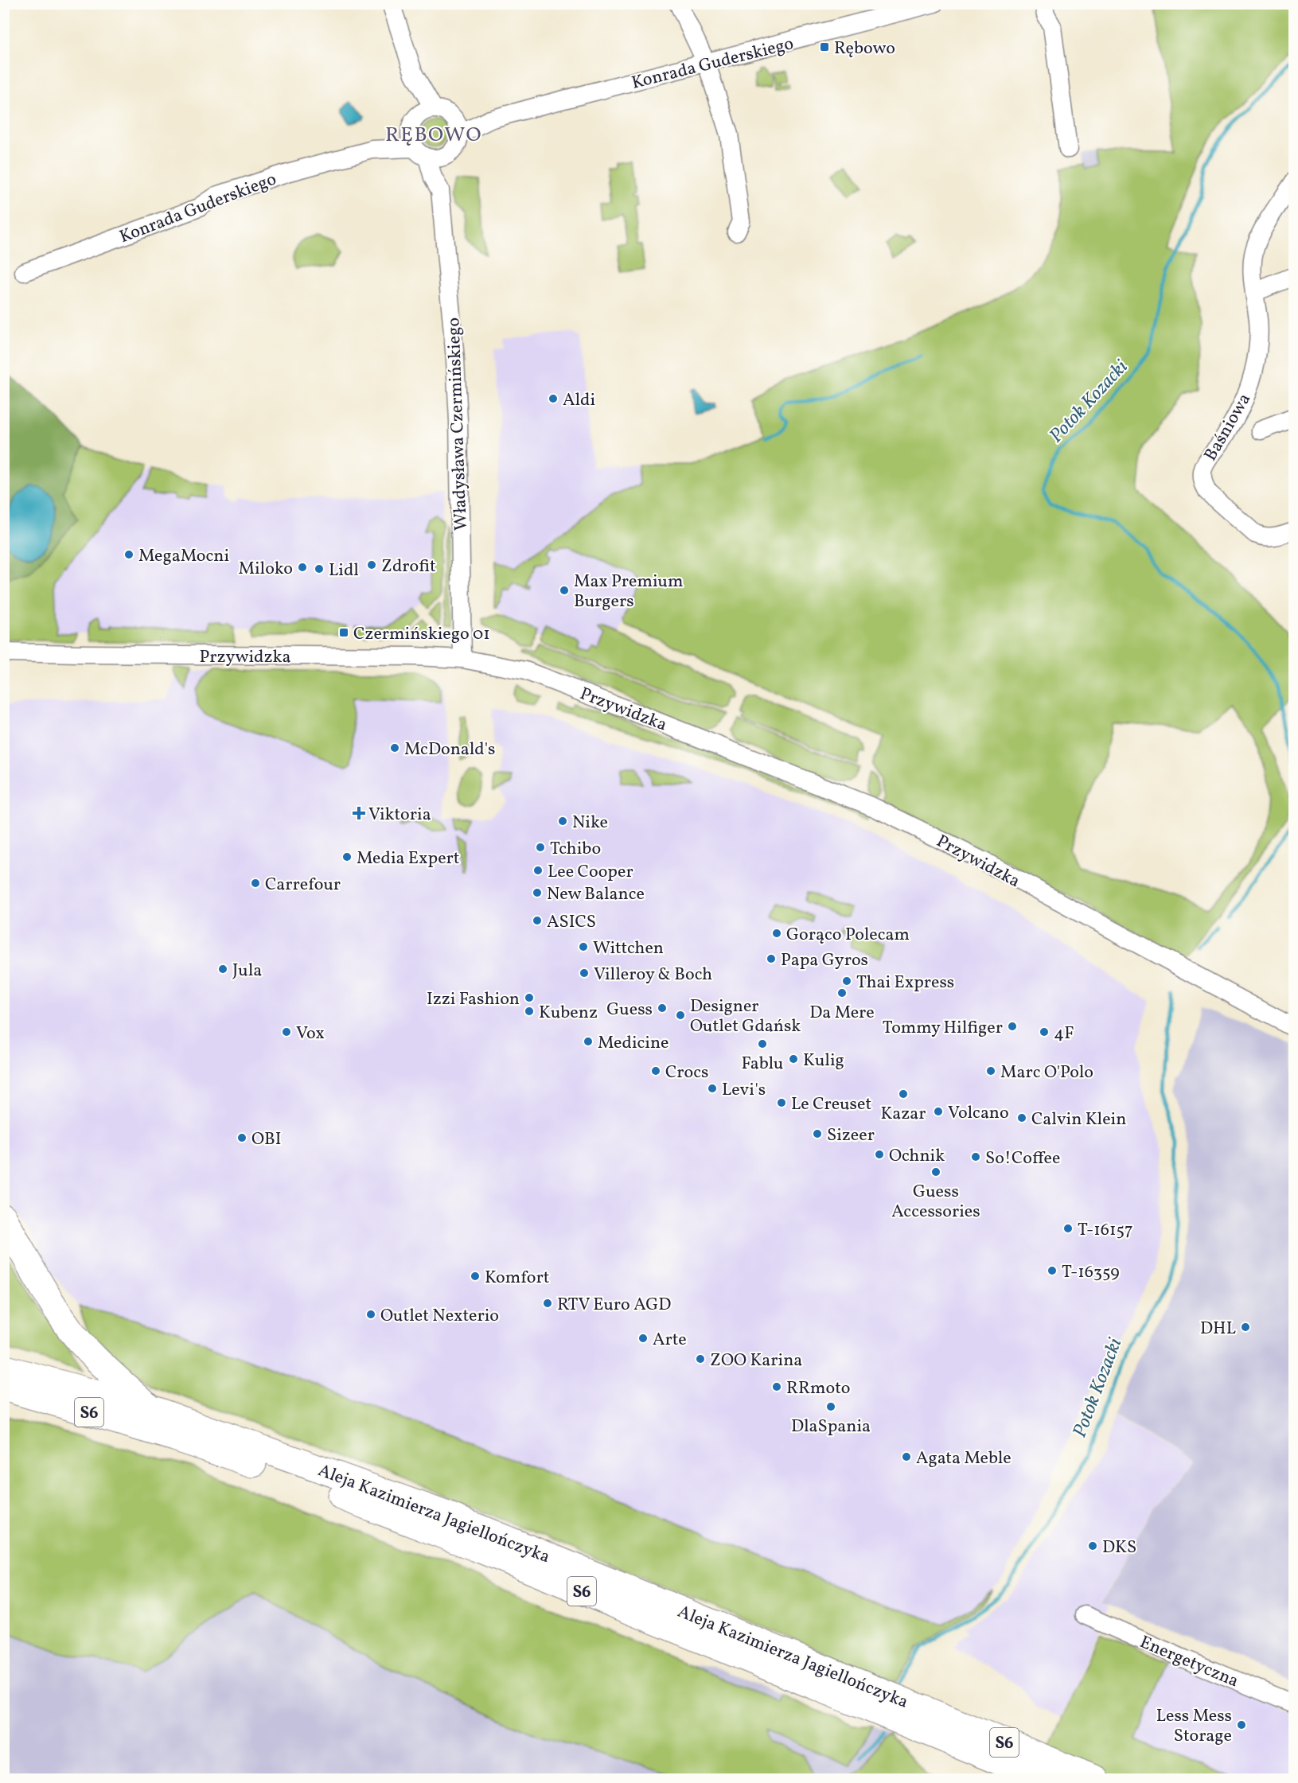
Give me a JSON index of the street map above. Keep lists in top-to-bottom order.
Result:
{
  "streets": {
    "highway": ["S6", "Aleja Kazimierza Jagiellończyka"],
    "street": [
      "Konrada Guderskiego",
      "Władysława Czermińskiego",
      "Baśniowa",
      "Przywidzka",
      "Energetyczna"
    ]
  },
  "crossings": [
    ["Konrada Guderskiego", "Władysława Czermińskiego"],
    ["Władysława Czermińskiego", "Przywidzka"]
  ],
  "districts": ["RĘBOWO"],
  "water": ["Potok Kozacki"],
  "places": {
    "transit": ["Rębowo", "Czermińskiego 01"],
    "other": [
      "Aldi",
      "MegaMocni",
      "Zdrofit",
      "Miloko",
      "Lidl",
      "Max Premium Burgers",
      "McDonald's",
      "Nike",
      "Tchibo",
      "Media Expert",
      "Lee Cooper",
      "Carrefour",
      "New Balance",
      "ASICS",
      "Gorąco Polecam",
      "Wittchen",
      "Papa Gyros",
      "Jula",
      "Villeroy & Boch",
      "Thai Express",
      "Da Mere",
      "Izzi Fashion",
      "Guess",
      "Kubenz",
      "Designer Outlet Gdańsk",
      "Tommy Hilfiger",
      "Vox",
      "4F",
      "Medicine",
      "Fablu",
      "Kulig",
      "Crocs",
      "Marc O'Polo",
      "Levi's",
      "Kazar",
      "Le Creuset",
      "Volcano",
      "Calvin Klein",
      "Sizeer",
      "OBI",
      "Ochnik",
      "So!Coffee",
      "Guess Accessories",
      "T-16157",
      "T-16359",
      "Komfort",
      "RTV Euro AGD",
      "Outlet Nexterio",
      "DHL",
      "Arte",
      "ZOO Karina",
      "RRmoto",
      "DlaSpania",
      "Agata Meble",
      "DKS",
      "Less Mess Storage"
    ],
    "health": ["Viktoria"]
  }
}
